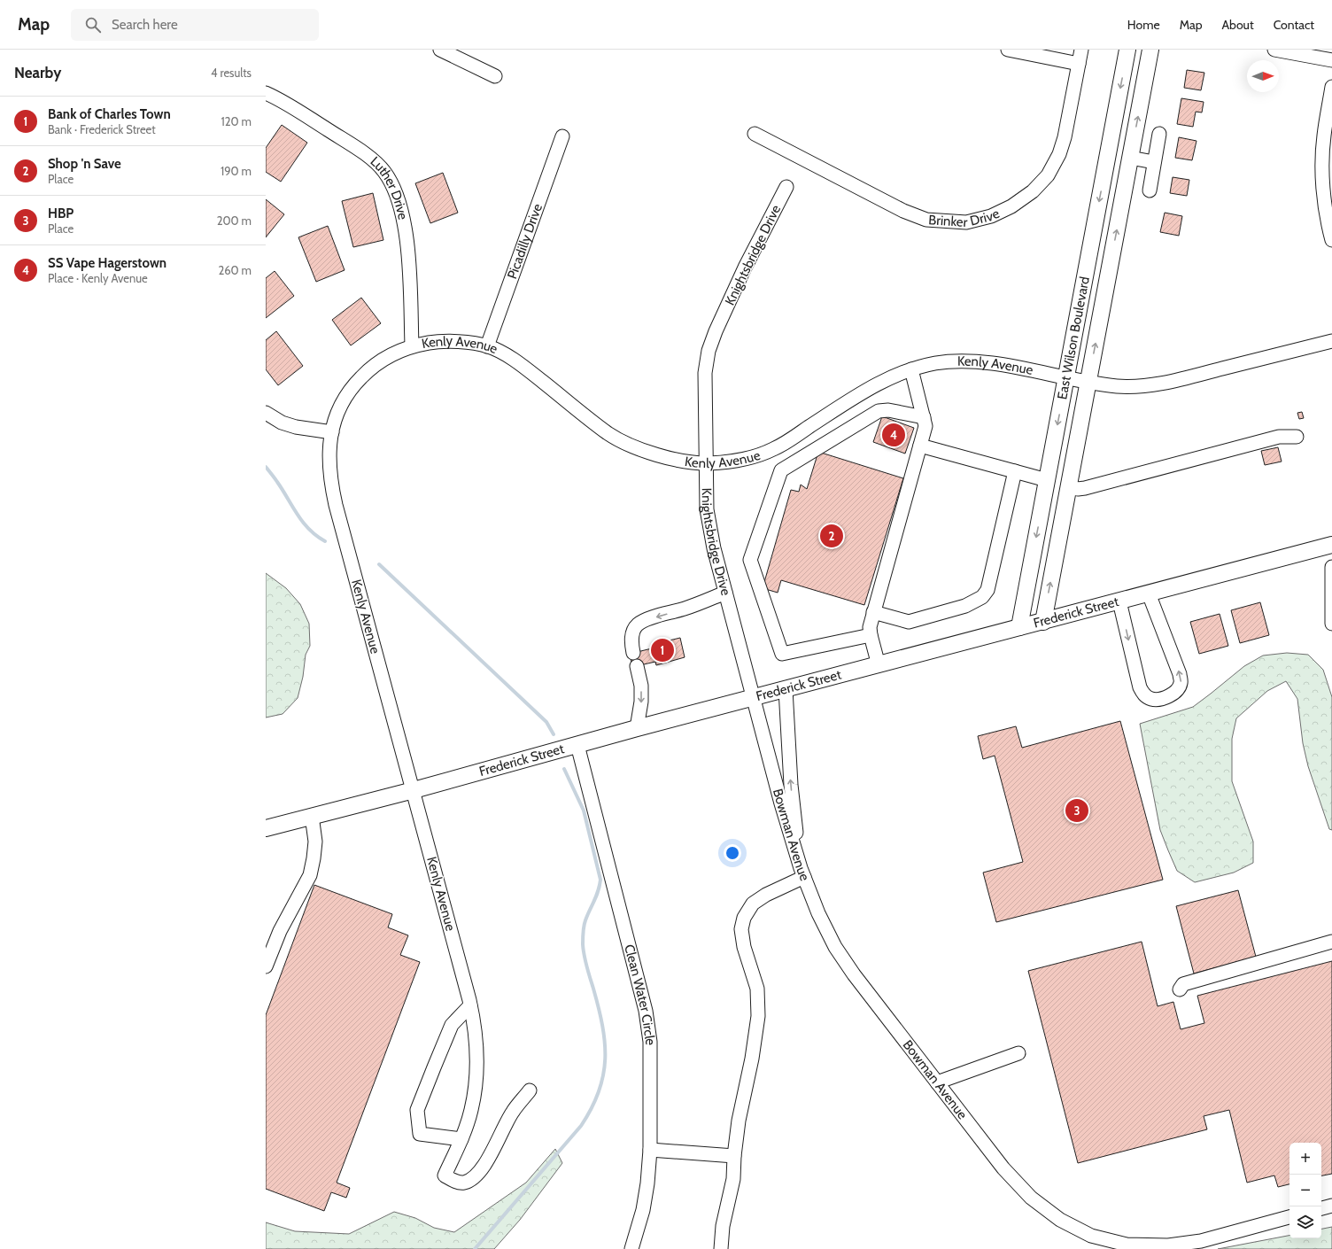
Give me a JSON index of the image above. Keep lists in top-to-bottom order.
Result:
{
  "streets": {
    "main road": ["East Wilson Boulevard", "Frederick Street"],
    "street": [
      "Luther Drive",
      "Brinker Drive",
      "Picadilly Drive",
      "Knightsbridge Drive",
      "Kenly Avenue",
      "Bowman Avenue",
      "Clean Water Circle"
    ]
  },
  "crossings": [
    ["Luther Drive", "Kenly Avenue"],
    ["Picadilly Drive", "Kenly Avenue"],
    ["Knightsbridge Drive", "Kenly Avenue"],
    ["Knightsbridge Drive", "Frederick Street"],
    ["Knightsbridge Drive", "Bowman Avenue"],
    ["East Wilson Boulevard", "Kenly Avenue"],
    ["East Wilson Boulevard", "Frederick Street"],
    ["Kenly Avenue", "Frederick Street"],
    ["Frederick Street", "Bowman Avenue"],
    ["Frederick Street", "Clean Water Circle"]
  ],
  "north": "right",
  "page": {
    "header": "Map",
    "search": "Search here",
    "nav": [
      "Home",
      "Map",
      "About",
      "Contact"
    ],
    "heading": ["Nearby", "4 results"],
    "list": [
      {
        "mark": "1",
        "name": "Bank of Charles Town",
        "note": "Bank · Frederick Street",
        "value": "120 m"
      },
      {
        "mark": "2",
        "name": "Shop 'n Save",
        "note": "Place",
        "value": "190 m"
      },
      {
        "mark": "3",
        "name": "HBP",
        "note": "Place",
        "value": "200 m"
      },
      {
        "mark": "4",
        "name": "SS Vape Hagerstown",
        "note": "Place · Kenly Avenue",
        "value": "260 m"
      }
    ],
    "pins": [
      "4",
      "2",
      "1",
      "3"
    ],
    "map_buttons": ["+", "−"]
  }
}
